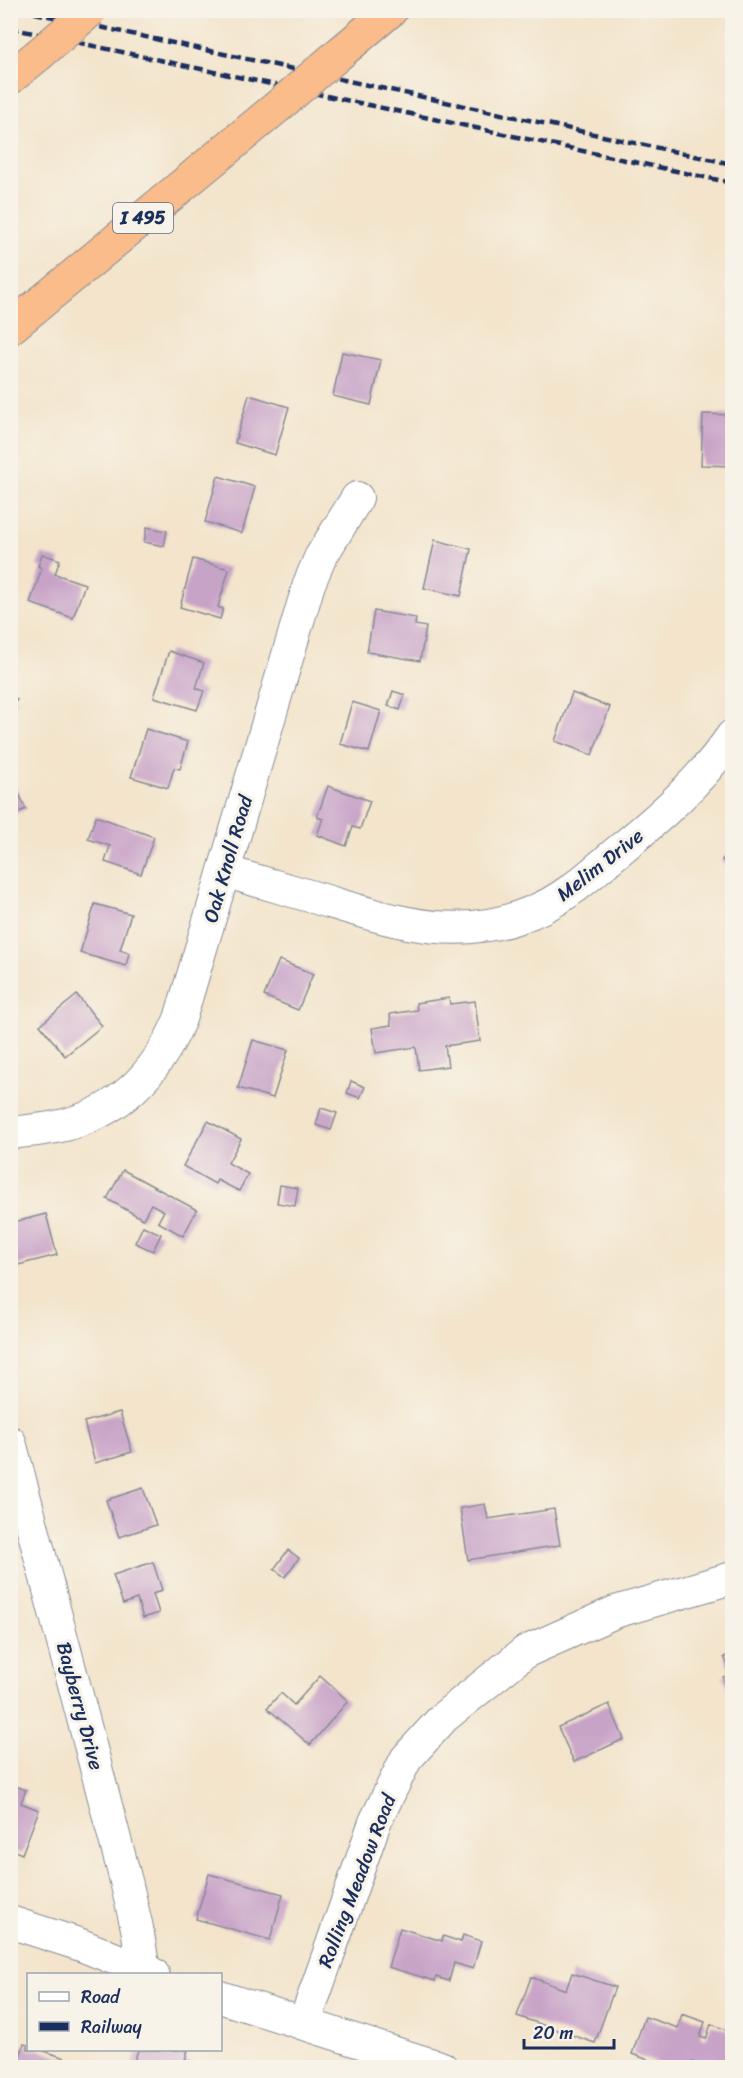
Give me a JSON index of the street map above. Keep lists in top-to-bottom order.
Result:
{
  "streets": {
    "highway": ["I 495"],
    "street": [
      "Oak Knoll Road",
      "Melim Drive",
      "Bayberry Drive",
      "Rolling Meadow Road"
    ]
  },
  "crossings": [
    ["Oak Knoll Road", "Melim Drive"]
  ],
  "legend": ["Road", "Railway"],
  "scale_bar": "20 m"
}
